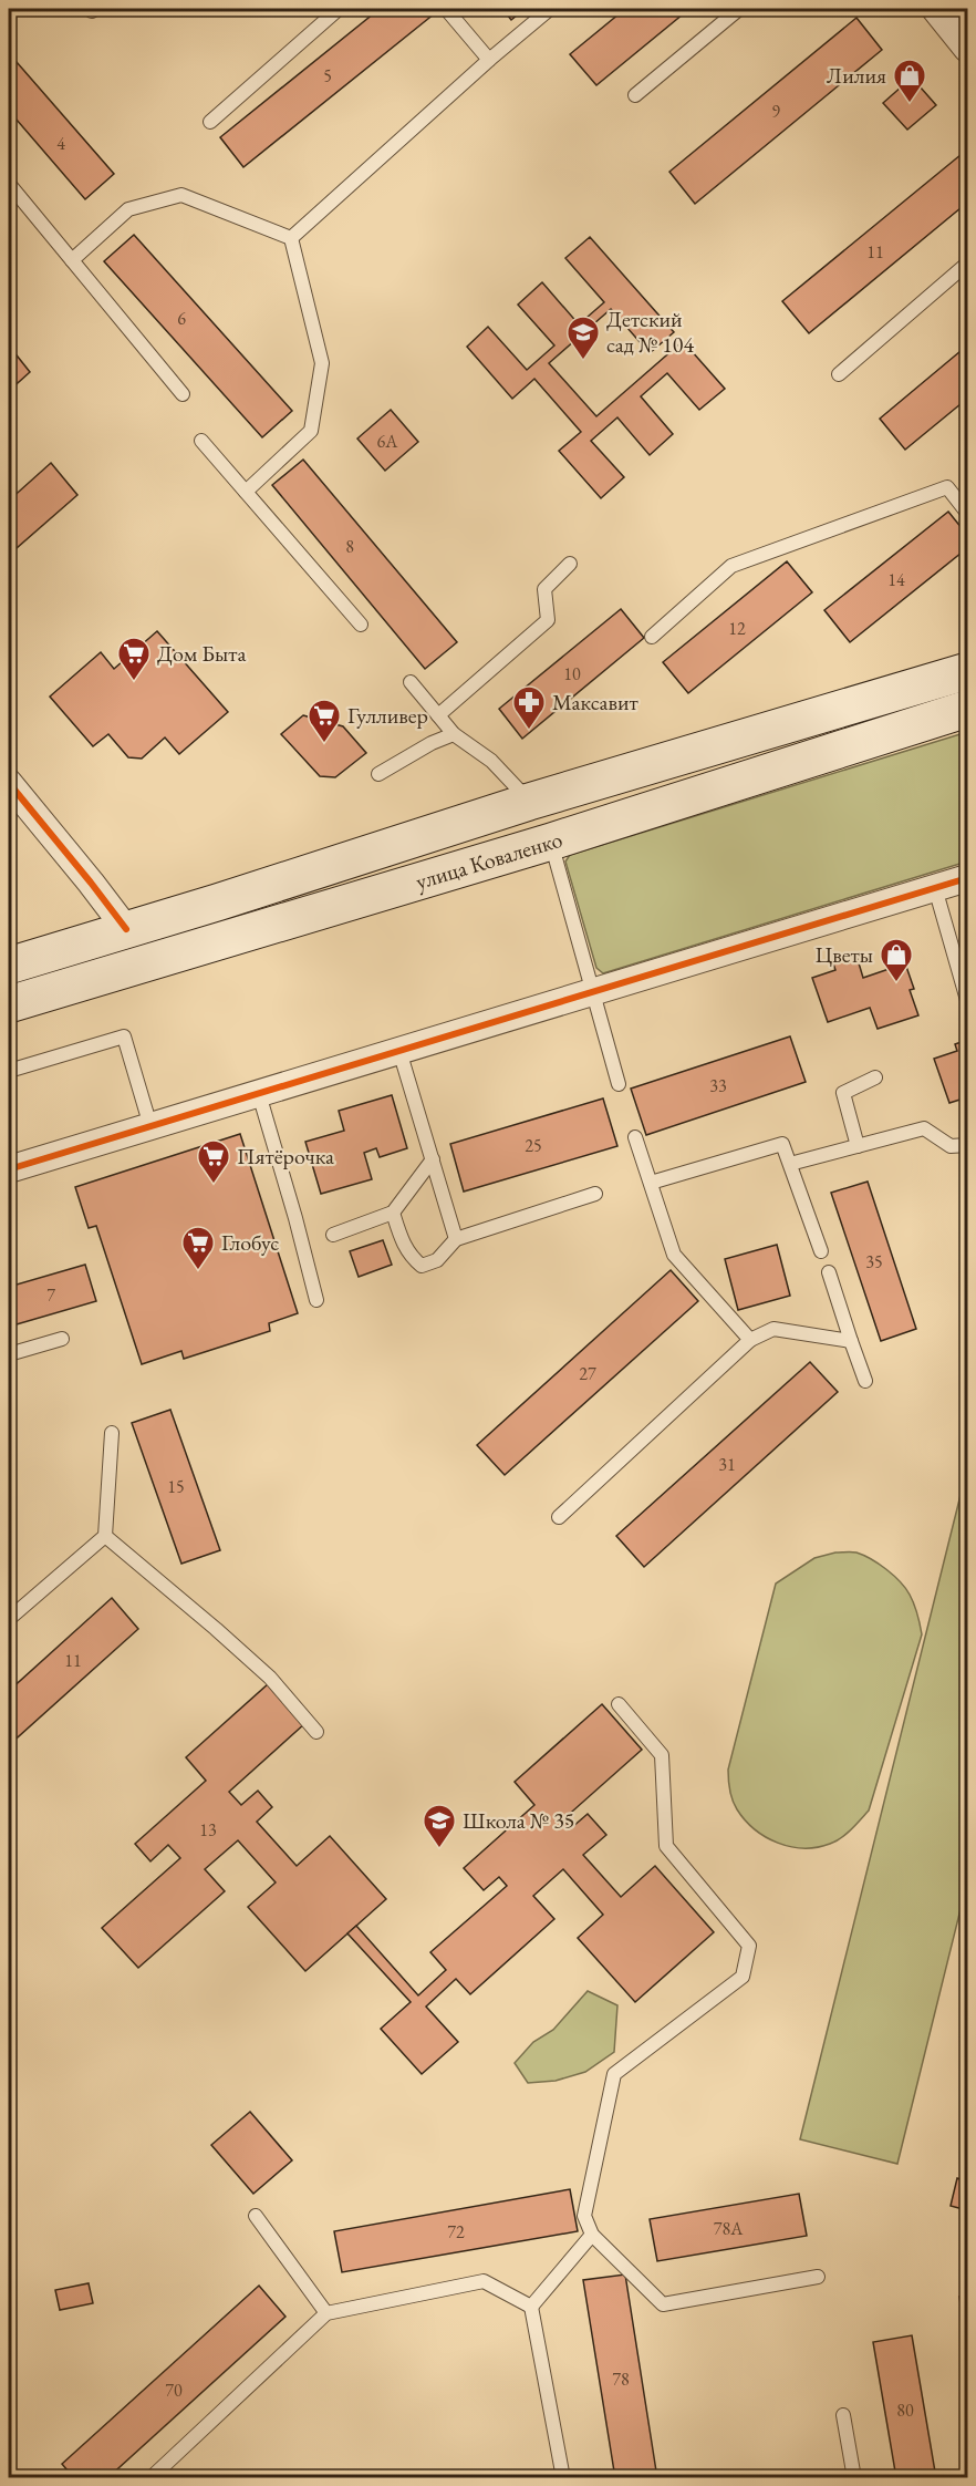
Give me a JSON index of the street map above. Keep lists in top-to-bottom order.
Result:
{
  "streets": {
    "main road": ["улица Коваленко"]
  },
  "places": {
    "shop": ["Лилия", "Цветы"],
    "school or university": ["Детский сад № 104", "Школа № 35"],
    "supermarket": [
      "Дом Быта",
      "Гулливер",
      "Пятёрочка",
      "Глобус"
    ],
    "pharmacy": ["Максавит"]
  },
  "house_numbers": [
    "5",
    "9",
    "4",
    "11",
    "6",
    "6А",
    "8",
    "14",
    "12",
    "10",
    "33",
    "25",
    "35",
    "7",
    "27",
    "31",
    "15",
    "11",
    "13",
    "78А",
    "72",
    "78",
    "70",
    "80"
  ]
}
